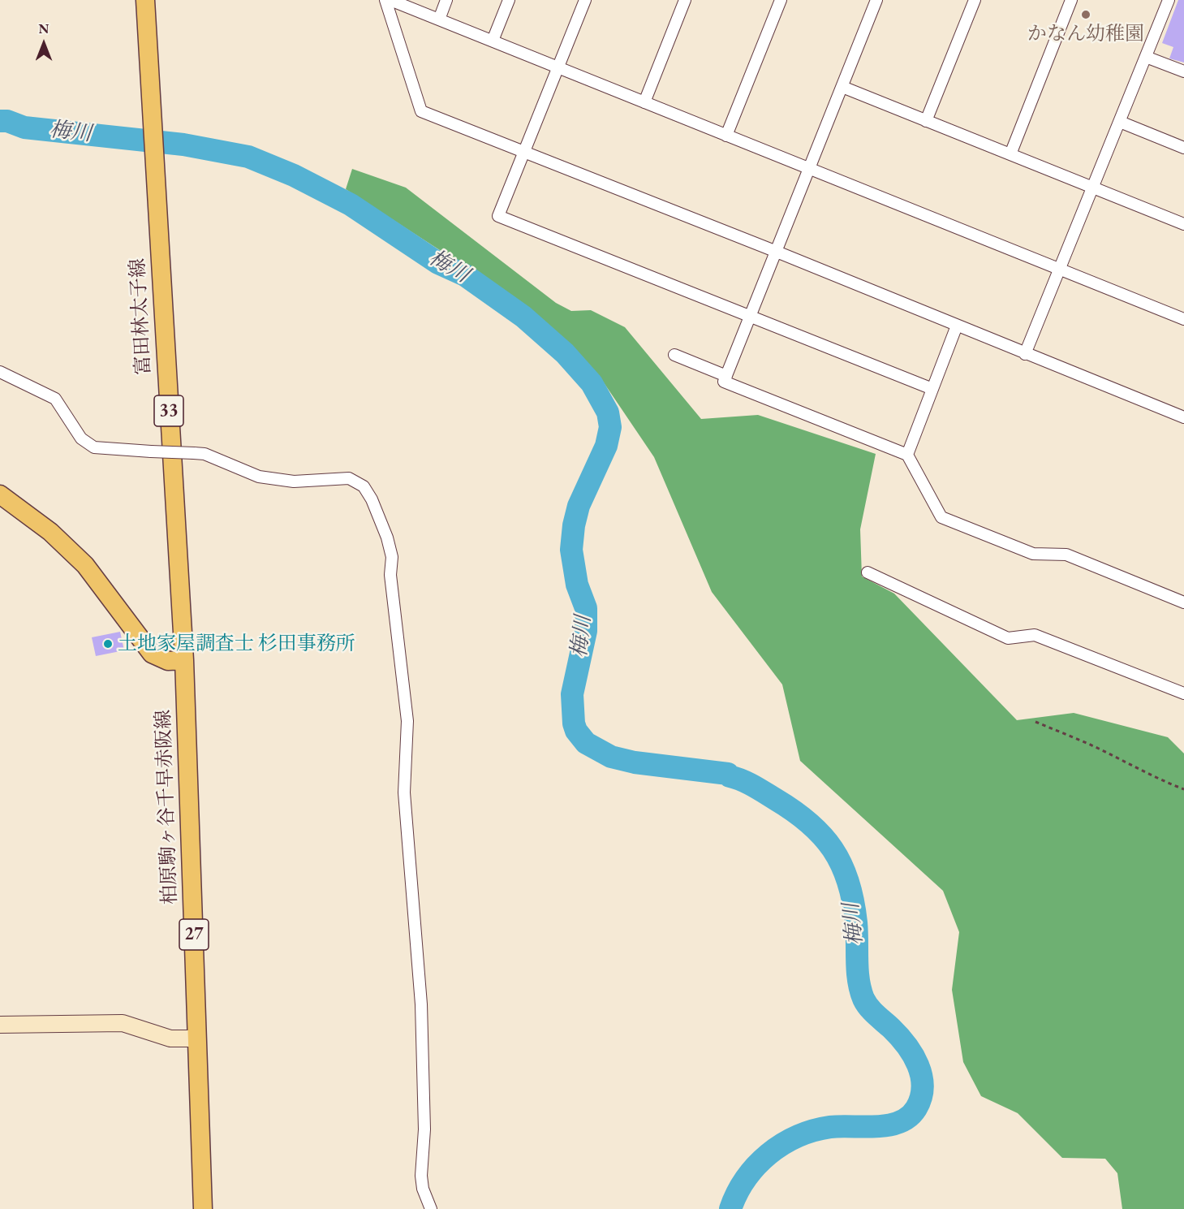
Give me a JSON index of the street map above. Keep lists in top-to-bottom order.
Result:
{
  "streets": {
    "main road": [
      "富田林太子線",
      "33",
      "柏原駒ヶ谷千早赤阪線",
      "27"
    ]
  },
  "crossings": [
    ["富田林太子線", "柏原駒ヶ谷千早赤阪線"]
  ],
  "water": ["梅川"],
  "places": ["かなん幼稚園", "土地家屋調査士 杉田事務所"],
  "north": "top"
}
